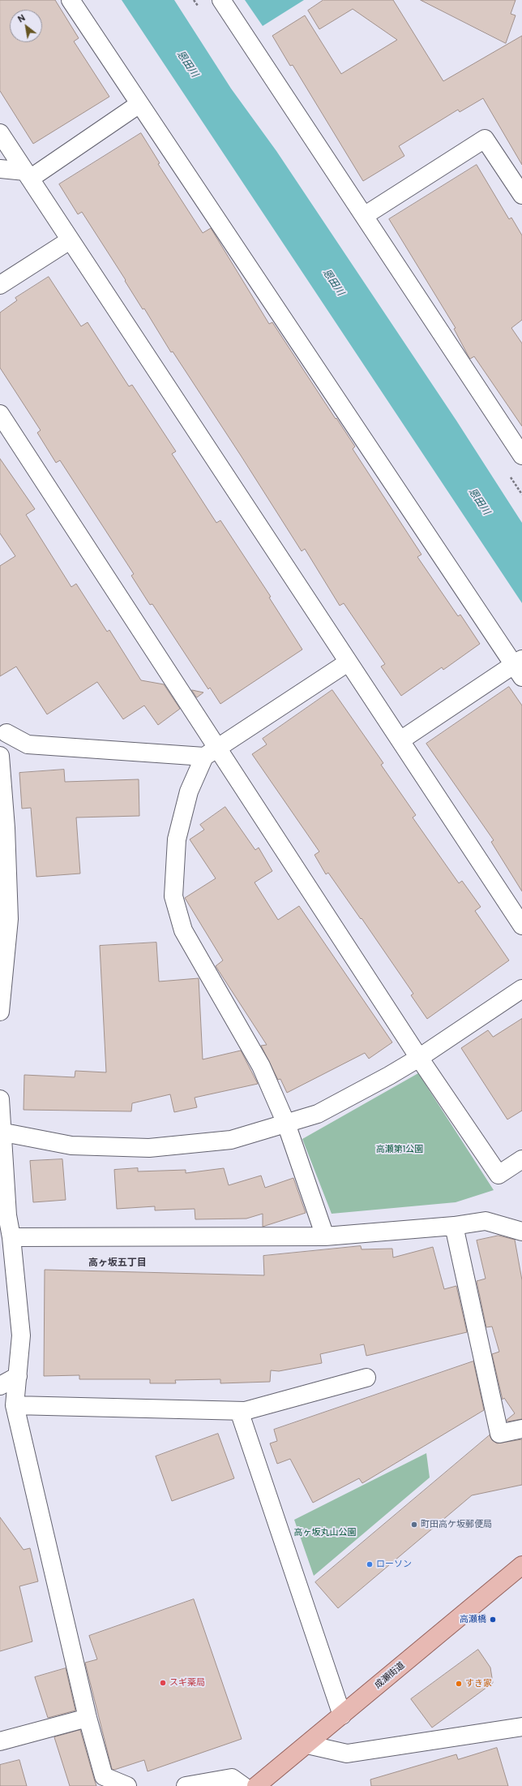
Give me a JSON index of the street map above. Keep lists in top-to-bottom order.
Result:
{
  "streets": {
    "main road": ["成瀬街道"]
  },
  "districts": ["高ヶ坂五丁目"],
  "water": ["恩田川"],
  "parks": ["高瀬第1公園", "高ヶ坂丸山公園"],
  "places": [
    "町田高ケ坂郵便局",
    "ローソン",
    "高瀬橋",
    "スギ薬局",
    "すき家"
  ],
  "north": "top left"
}
